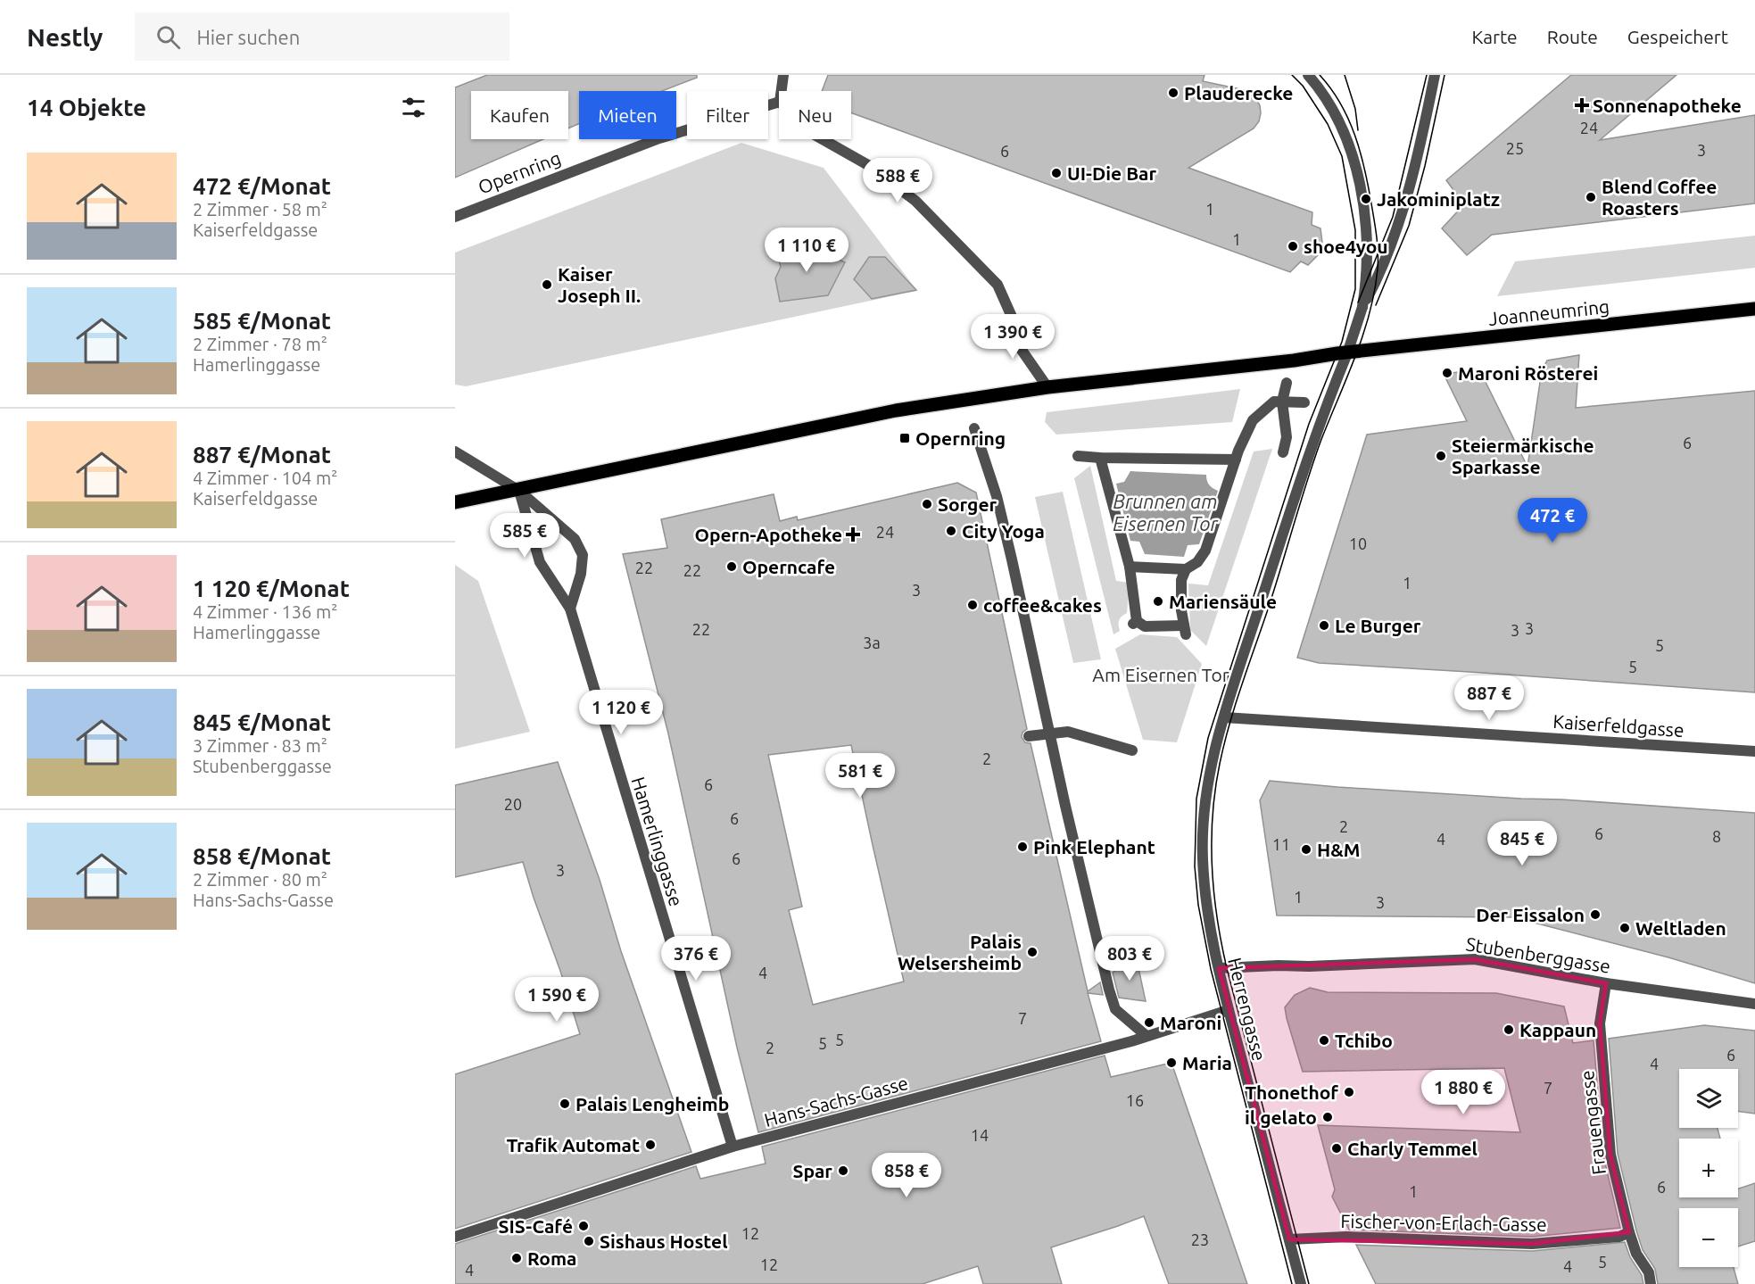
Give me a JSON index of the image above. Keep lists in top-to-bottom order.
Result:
{
  "streets": {
    "main road": ["Joanneumring"],
    "street": [
      "Opernring",
      "Kaiserfeldgasse",
      "Hamerlinggasse",
      "Stubenberggasse",
      "Herrengasse",
      "Hans-Sachs-Gasse",
      "Frauengasse",
      "Fischer-von-Erlach-Gasse"
    ]
  },
  "crossings": [
    ["Kaiserfeldgasse", "Herrengasse"],
    ["Hamerlinggasse", "Hans-Sachs-Gasse"],
    ["Stubenberggasse", "Herrengasse"],
    ["Stubenberggasse", "Frauengasse"],
    ["Herrengasse", "Hans-Sachs-Gasse"],
    ["Herrengasse", "Fischer-von-Erlach-Gasse"],
    ["Frauengasse", "Fischer-von-Erlach-Gasse"]
  ],
  "water": ["Brunnen am Eisernen Tor"],
  "parks": ["Am Eisernen Tor"],
  "places": {
    "other": [
      "Plauderecke",
      "UI-Die Bar",
      "Blend Coffee Roasters",
      "Jakominiplatz",
      "shoe4you",
      "Kaiser Joseph II.",
      "Maroni Rösterei",
      "Steiermärkische Sparkasse",
      "Sorger",
      "City Yoga",
      "Operncafe",
      "Mariensäule",
      "coffee&cakes",
      "Le Burger",
      "Pink Elephant",
      "H&M",
      "Der Eissalon",
      "Weltladen",
      "Palais Welsersheimb",
      "Maroni",
      "Kappaun",
      "Tchibo",
      "Maria",
      "Thonethof",
      "Palais Lengheimb",
      "il gelato",
      "Trafik Automat",
      "Charly Temmel",
      "Spar",
      "SIS-Café",
      "Sishaus Hostel",
      "Roma"
    ],
    "health": ["Sonnenapotheke", "Opern-Apotheke"],
    "transit": ["Opernring"]
  },
  "house_numbers": [
    "24",
    "25",
    "3",
    "6",
    "1",
    "1",
    "6",
    "24",
    "10",
    "22",
    "22",
    "1",
    "3",
    "3",
    "22",
    "3",
    "3a",
    "5",
    "5",
    "2",
    "6",
    "20",
    "6",
    "2",
    "6",
    "8",
    "4",
    "11",
    "6",
    "3",
    "1",
    "3",
    "4",
    "7",
    "5",
    "5",
    "2",
    "6",
    "4",
    "7",
    "16",
    "14",
    "6",
    "1",
    "12",
    "23",
    "5",
    "12",
    "4",
    "4"
  ],
  "page": {
    "header": "Nestly",
    "search": "Hier suchen",
    "nav": ["Karte", "Route", "Gespeichert"],
    "heading": "14 Objekte",
    "chip": [
      "Kaufen",
      "Mieten",
      "Filter",
      "Neu"
    ],
    "list": [
      {
        "name": "472 €/Monat",
        "note": "2 Zimmer · 58 m² · Kaiserfeldgasse"
      },
      {
        "name": "585 €/Monat",
        "note": "2 Zimmer · 78 m² · Hamerlinggasse"
      },
      {
        "name": "887 €/Monat",
        "note": "4 Zimmer · 104 m² · Kaiserfeldgasse"
      },
      {
        "name": "1 120 €/Monat",
        "note": "4 Zimmer · 136 m² · Hamerlinggasse"
      },
      {
        "name": "845 €/Monat",
        "note": "3 Zimmer · 83 m² · Stubenberggasse"
      },
      {
        "name": "858 €/Monat",
        "note": "2 Zimmer · 80 m² · Hans-Sachs-Gasse"
      }
    ],
    "price": [
      "588 €",
      "1 110 €",
      "1 390 €",
      "472 €",
      "585 €",
      "887 €",
      "1 120 €",
      "581 €",
      "845 €",
      "376 €",
      "803 €",
      "1 590 €",
      "1 880 €",
      "858 €"
    ],
    "map_buttons": ["+", "−"]
  }
}
